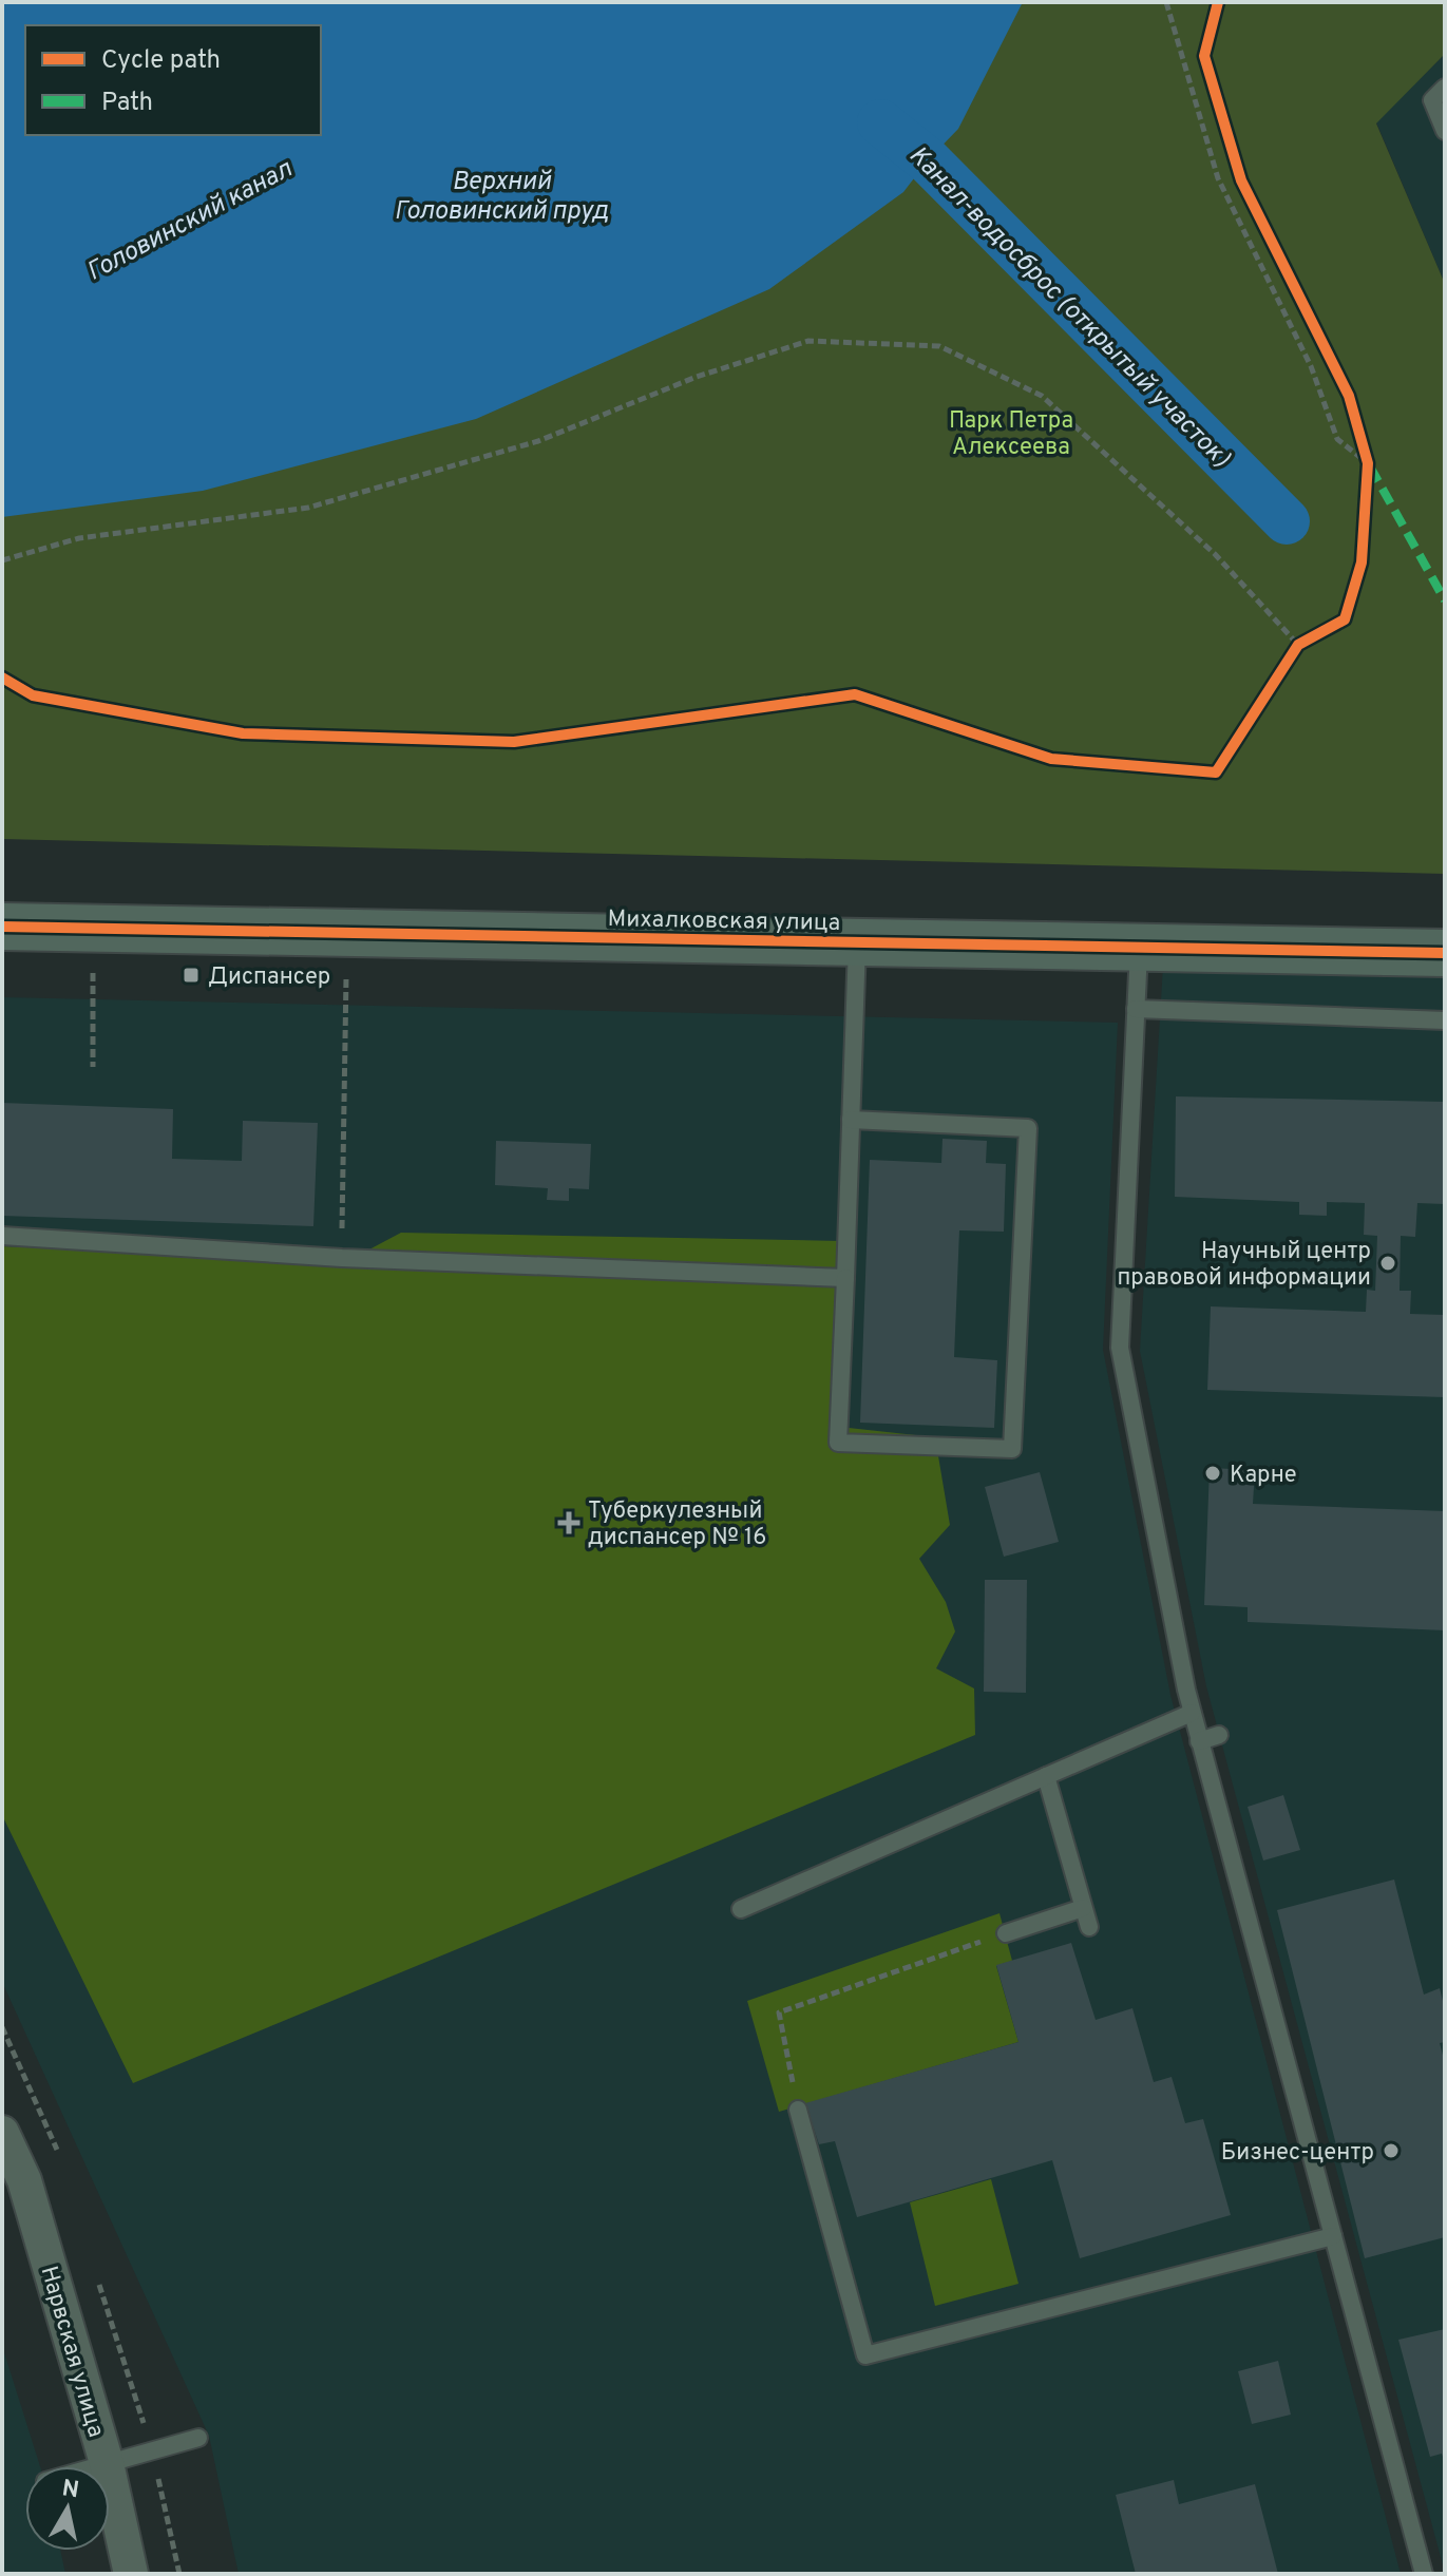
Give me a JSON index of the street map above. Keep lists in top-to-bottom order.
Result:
{
  "streets": {
    "street": ["Михалковская улица", "Нарвская улица"]
  },
  "water": ["Верхний Головинский пруд", "Головинский канал", "Канал-водосброс (открытый участок)"],
  "parks": ["Парк Петра Алексеева"],
  "places": {
    "transit": ["Диспансер"],
    "other": ["Научный центр правовой информации", "Карне", "Бизнес-центр"],
    "health": ["Туберкулезный диспансер № 16"]
  },
  "legend": ["Cycle path", "Path"],
  "north": "top"
}
